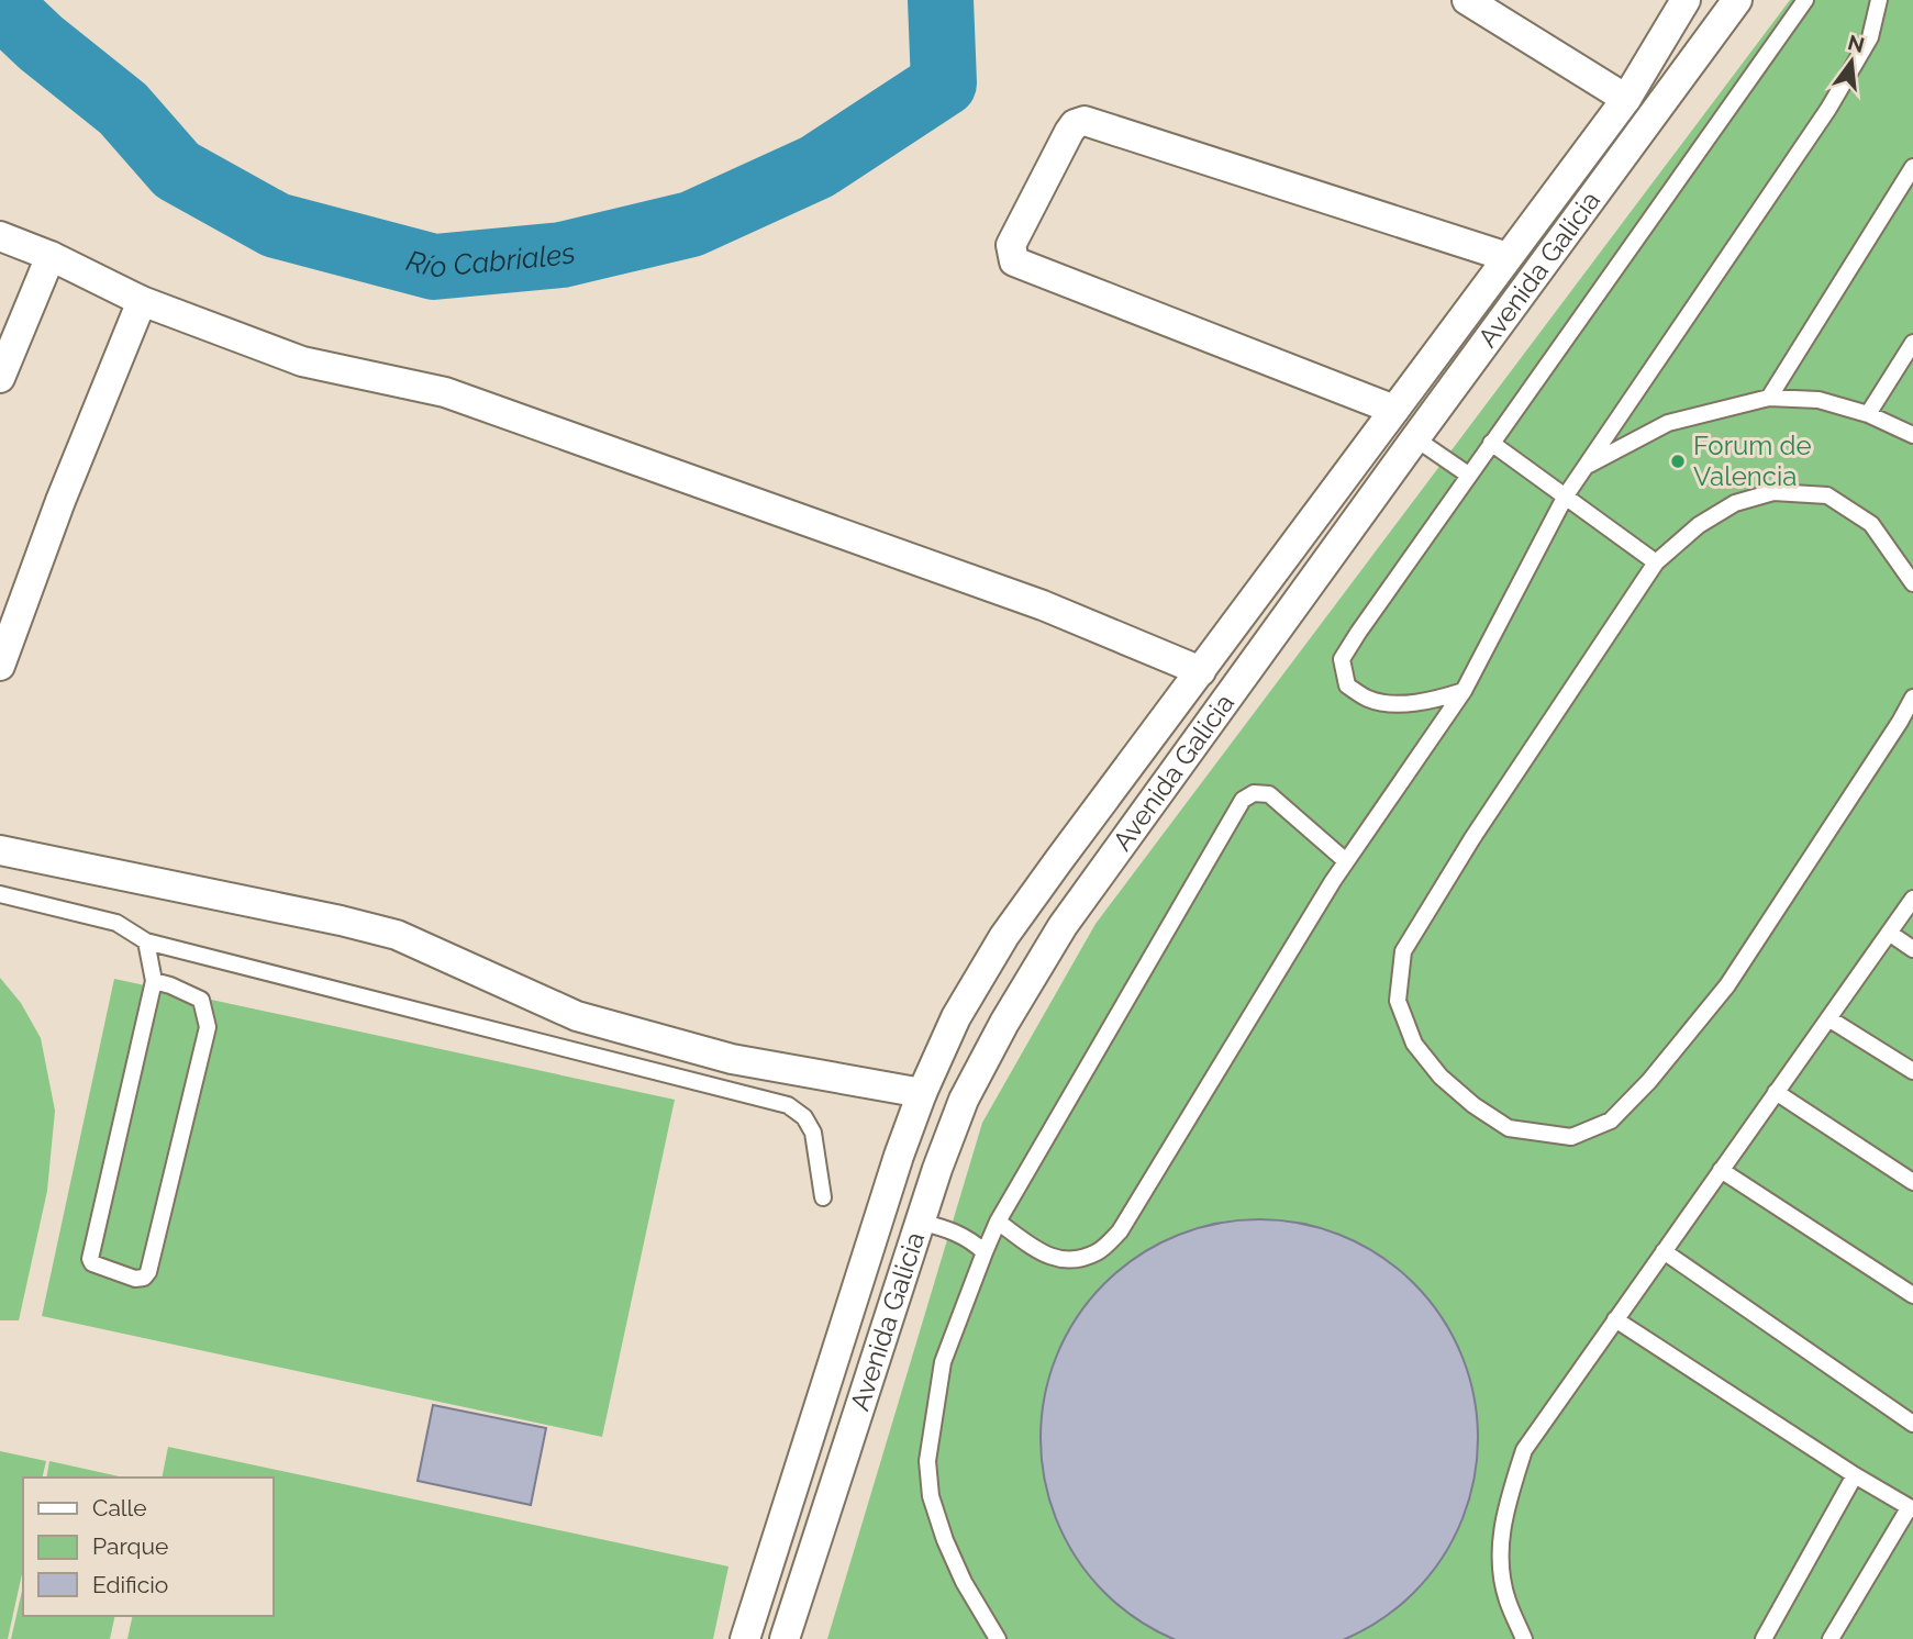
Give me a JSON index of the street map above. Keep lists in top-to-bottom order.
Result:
{
  "streets": {
    "street": ["Avenida Galicia"]
  },
  "water": ["Río Cabriales"],
  "places": ["Forum de Valencia"],
  "legend": ["Calle", "Parque", "Edificio"],
  "north": "top"
}
